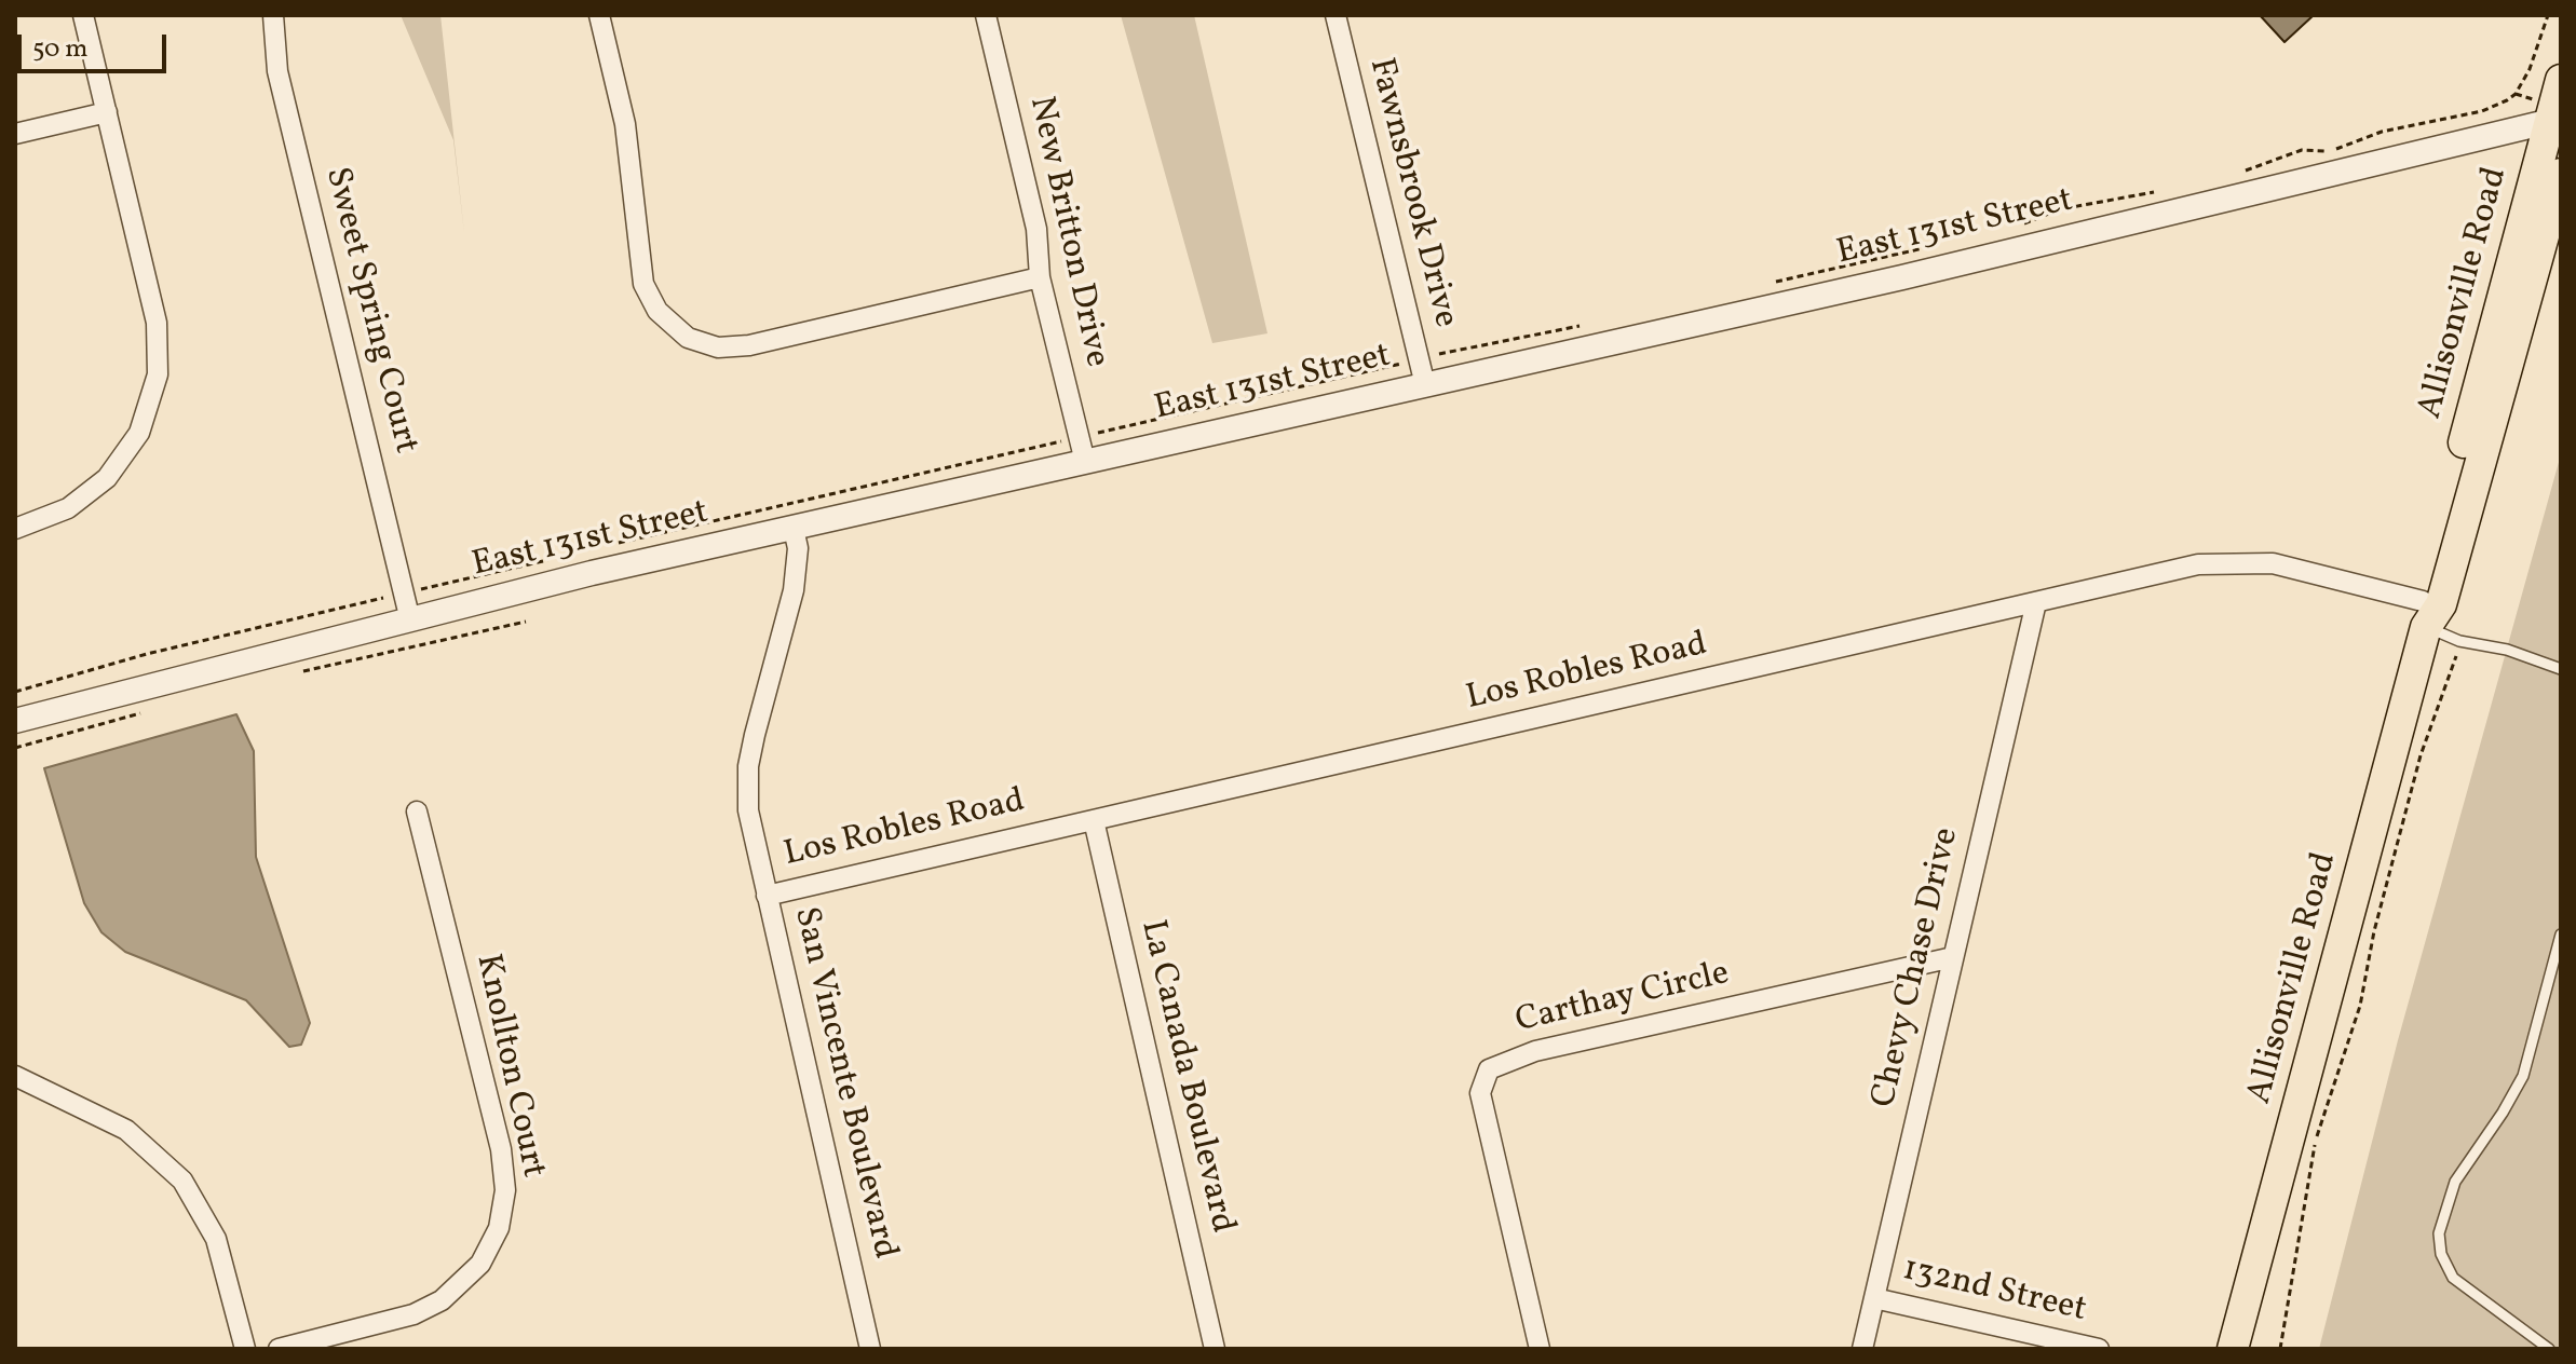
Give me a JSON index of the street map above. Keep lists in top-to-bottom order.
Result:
{
  "streets": {
    "main road": ["Allisonville Road"],
    "street": [
      "Fawnsbrook Drive",
      "East 131st Street",
      "New Britton Drive",
      "Sweet Spring Court",
      "Los Robles Road",
      "Chevy Chase Drive",
      "Carthay Circle",
      "Knollton Court",
      "La Canada Boulevard",
      "San Vincente Boulevard",
      "132nd Street"
    ]
  },
  "crossings": [
    ["Fawnsbrook Drive", "East 131st Street"],
    ["East 131st Street", "New Britton Drive"],
    ["East 131st Street", "Allisonville Road"],
    ["East 131st Street", "Sweet Spring Court"],
    ["East 131st Street", "San Vincente Boulevard"],
    ["Allisonville Road", "Los Robles Road"],
    ["Los Robles Road", "Chevy Chase Drive"],
    ["Los Robles Road", "La Canada Boulevard"],
    ["Los Robles Road", "San Vincente Boulevard"],
    ["Chevy Chase Drive", "Carthay Circle"],
    ["Chevy Chase Drive", "132nd Street"]
  ],
  "scale_bar": "50 m"
}
